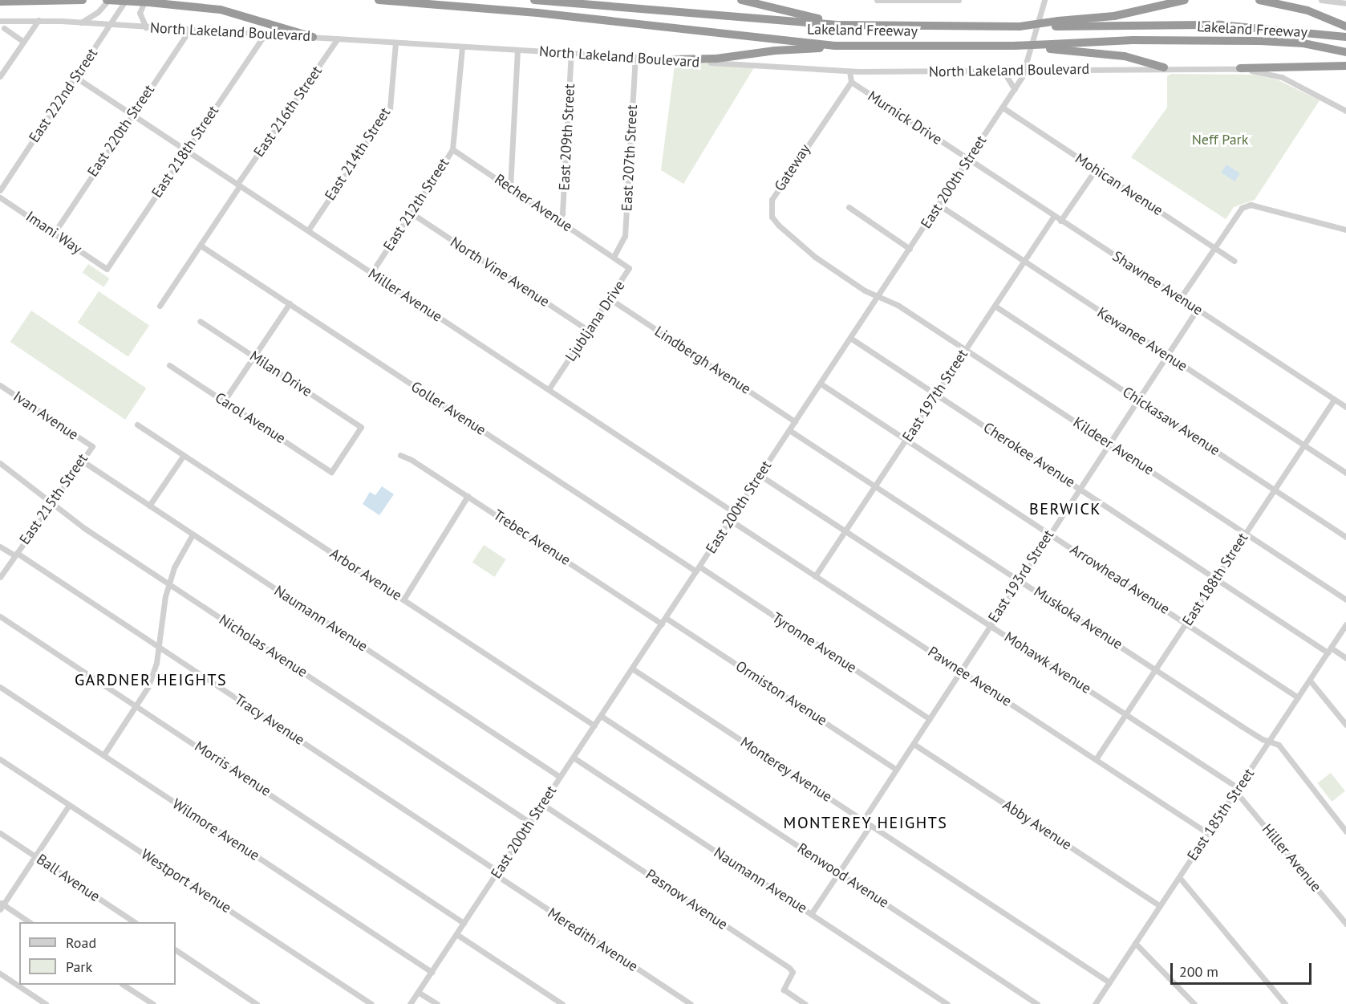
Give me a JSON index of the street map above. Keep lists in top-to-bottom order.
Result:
{
  "streets": {
    "highway": ["Lakeland Freeway"],
    "street": [
      "North Lakeland Boulevard",
      "East 222nd Street",
      "East 216th Street",
      "Murnick Drive",
      "East 220th Street",
      "East 209th Street",
      "East 218th Street",
      "East 214th Street",
      "East 207th Street",
      "Gateway",
      "East 200th Street",
      "Mohican Avenue",
      "Recher Avenue",
      "East 212th Street",
      "Imani Way",
      "North Vine Avenue",
      "Shawnee Avenue",
      "Miller Avenue",
      "Ljubljana Drive",
      "Kewanee Avenue",
      "Lindbergh Avenue",
      "Milan Drive",
      "East 197th Street",
      "Goller Avenue",
      "Ivan Avenue",
      "Carol Avenue",
      "Chickasaw Avenue",
      "Kildeer Avenue",
      "Cherokee Avenue",
      "East 215th Street",
      "Trebec Avenue",
      "Arbor Avenue",
      "East 193rd Street",
      "Arrowhead Avenue",
      "East 188th Street",
      "Muskoka Avenue",
      "Naumann Avenue",
      "Tyronne Avenue",
      "Nicholas Avenue",
      "Mohawk Avenue",
      "Pawnee Avenue",
      "Ormiston Avenue",
      "Tracy Avenue",
      "Morris Avenue",
      "Monterey Avenue",
      "East 185th Street",
      "Abby Avenue",
      "Wilmore Avenue",
      "Hiller Avenue",
      "Renwood Avenue",
      "Ball Avenue",
      "Westport Avenue",
      "Pasnow Avenue",
      "Meredith Avenue"
    ]
  },
  "crossings": [
    ["North Lakeland Boulevard", "East 222nd Street"],
    ["North Lakeland Boulevard", "East 216th Street"],
    ["North Lakeland Boulevard", "East 220th Street"],
    ["North Lakeland Boulevard", "East 209th Street"],
    ["North Lakeland Boulevard", "East 218th Street"],
    ["North Lakeland Boulevard", "East 214th Street"],
    ["North Lakeland Boulevard", "East 207th Street"],
    ["North Lakeland Boulevard", "East 200th Street"],
    ["North Lakeland Boulevard", "East 212th Street"],
    ["East 222nd Street", "Miller Avenue"],
    ["East 216th Street", "Miller Avenue"],
    ["East 216th Street", "Goller Avenue"],
    ["Murnick Drive", "Gateway"],
    ["Murnick Drive", "East 200th Street"],
    ["Murnick Drive", "Shawnee Avenue"],
    ["East 220th Street", "Imani Way"],
    ["East 220th Street", "Miller Avenue"],
    ["East 209th Street", "Recher Avenue"],
    ["East 218th Street", "Imani Way"],
    ["East 218th Street", "Miller Avenue"],
    ["East 214th Street", "Miller Avenue"],
    ["East 207th Street", "Recher Avenue"],
    ["East 207th Street", "Ljubljana Drive"],
    ["Gateway", "East 200th Street"],
    ["Gateway", "Kildeer Avenue"],
    ["East 200th Street", "Mohican Avenue"],
    ["East 200th Street", "Shawnee Avenue"],
    ["East 200th Street", "Miller Avenue"],
    ["East 200th Street", "Kewanee Avenue"],
    ["East 200th Street", "Lindbergh Avenue"],
    ["East 200th Street", "Goller Avenue"],
    ["East 200th Street", "Kildeer Avenue"],
    ["East 200th Street", "Cherokee Avenue"],
    ["East 200th Street", "Trebec Avenue"],
    ["East 200th Street", "Arbor Avenue"],
    ["East 200th Street", "Arrowhead Avenue"],
    ["East 200th Street", "Muskoka Avenue"],
    ["East 200th Street", "Naumann Avenue"],
    ["East 200th Street", "Tyronne Avenue"],
    ["East 200th Street", "Nicholas Avenue"],
    ["East 200th Street", "Mohawk Avenue"],
    ["East 200th Street", "Pawnee Avenue"],
    ["East 200th Street", "Ormiston Avenue"],
    ["East 200th Street", "Tracy Avenue"],
    ["East 200th Street", "Morris Avenue"],
    ["East 200th Street", "Monterey Avenue"],
    ["East 200th Street", "Wilmore Avenue"],
    ["East 200th Street", "Renwood Avenue"],
    ["East 200th Street", "Pasnow Avenue"],
    ["East 200th Street", "Meredith Avenue"],
    ["Recher Avenue", "East 212th Street"],
    ["Recher Avenue", "Ljubljana Drive"],
    ["East 212th Street", "North Vine Avenue"],
    ["East 212th Street", "Miller Avenue"],
    ["North Vine Avenue", "Ljubljana Drive"],
    ["Shawnee Avenue", "East 197th Street"],
    ["Shawnee Avenue", "East 193rd Street"],
    ["Shawnee Avenue", "East 188th Street"],
    ["Miller Avenue", "Ljubljana Drive"],
    ["Ljubljana Drive", "Lindbergh Avenue"],
    ["Kewanee Avenue", "East 197th Street"],
    ["Kewanee Avenue", "East 193rd Street"],
    ["Kewanee Avenue", "East 188th Street"],
    ["Milan Drive", "Carol Avenue"],
    ["East 197th Street", "Chickasaw Avenue"],
    ["East 197th Street", "Kildeer Avenue"],
    ["East 197th Street", "Cherokee Avenue"],
    ["East 197th Street", "Arrowhead Avenue"],
    ["East 197th Street", "Muskoka Avenue"],
    ["East 197th Street", "Mohawk Avenue"],
    ["East 197th Street", "Pawnee Avenue"],
    ["Goller Avenue", "Tyronne Avenue"],
    ["Ivan Avenue", "East 215th Street"],
    ["Chickasaw Avenue", "East 193rd Street"],
    ["Chickasaw Avenue", "East 188th Street"],
    ["Kildeer Avenue", "East 193rd Street"],
    ["Kildeer Avenue", "East 188th Street"],
    ["Cherokee Avenue", "East 193rd Street"],
    ["Cherokee Avenue", "East 188th Street"],
    ["Cherokee Avenue", "East 185th Street"],
    ["East 215th Street", "Naumann Avenue"],
    ["East 215th Street", "Nicholas Avenue"],
    ["East 215th Street", "Tracy Avenue"],
    ["East 193rd Street", "Arrowhead Avenue"],
    ["East 193rd Street", "Muskoka Avenue"],
    ["East 193rd Street", "Tyronne Avenue"],
    ["East 193rd Street", "Mohawk Avenue"],
    ["East 193rd Street", "Pawnee Avenue"],
    ["East 193rd Street", "Ormiston Avenue"],
    ["East 193rd Street", "Monterey Avenue"],
    ["East 193rd Street", "Abby Avenue"],
    ["Arrowhead Avenue", "East 188th Street"],
    ["Arrowhead Avenue", "East 185th Street"],
    ["East 188th Street", "Muskoka Avenue"],
    ["East 188th Street", "Mohawk Avenue"],
    ["East 188th Street", "Pawnee Avenue"],
    ["Muskoka Avenue", "East 185th Street"],
    ["Mohawk Avenue", "East 185th Street"],
    ["Mohawk Avenue", "Hiller Avenue"],
    ["Pawnee Avenue", "East 185th Street"],
    ["Tracy Avenue", "Meredith Avenue"],
    ["Monterey Avenue", "East 185th Street"],
    ["East 185th Street", "Abby Avenue"],
    ["East 185th Street", "Hiller Avenue"]
  ],
  "districts": ["BERWICK", "GARDNER HEIGHTS", "MONTEREY HEIGHTS"],
  "parks": ["Neff Park"],
  "legend": ["Road", "Park"],
  "scale_bar": "200 m"
}
